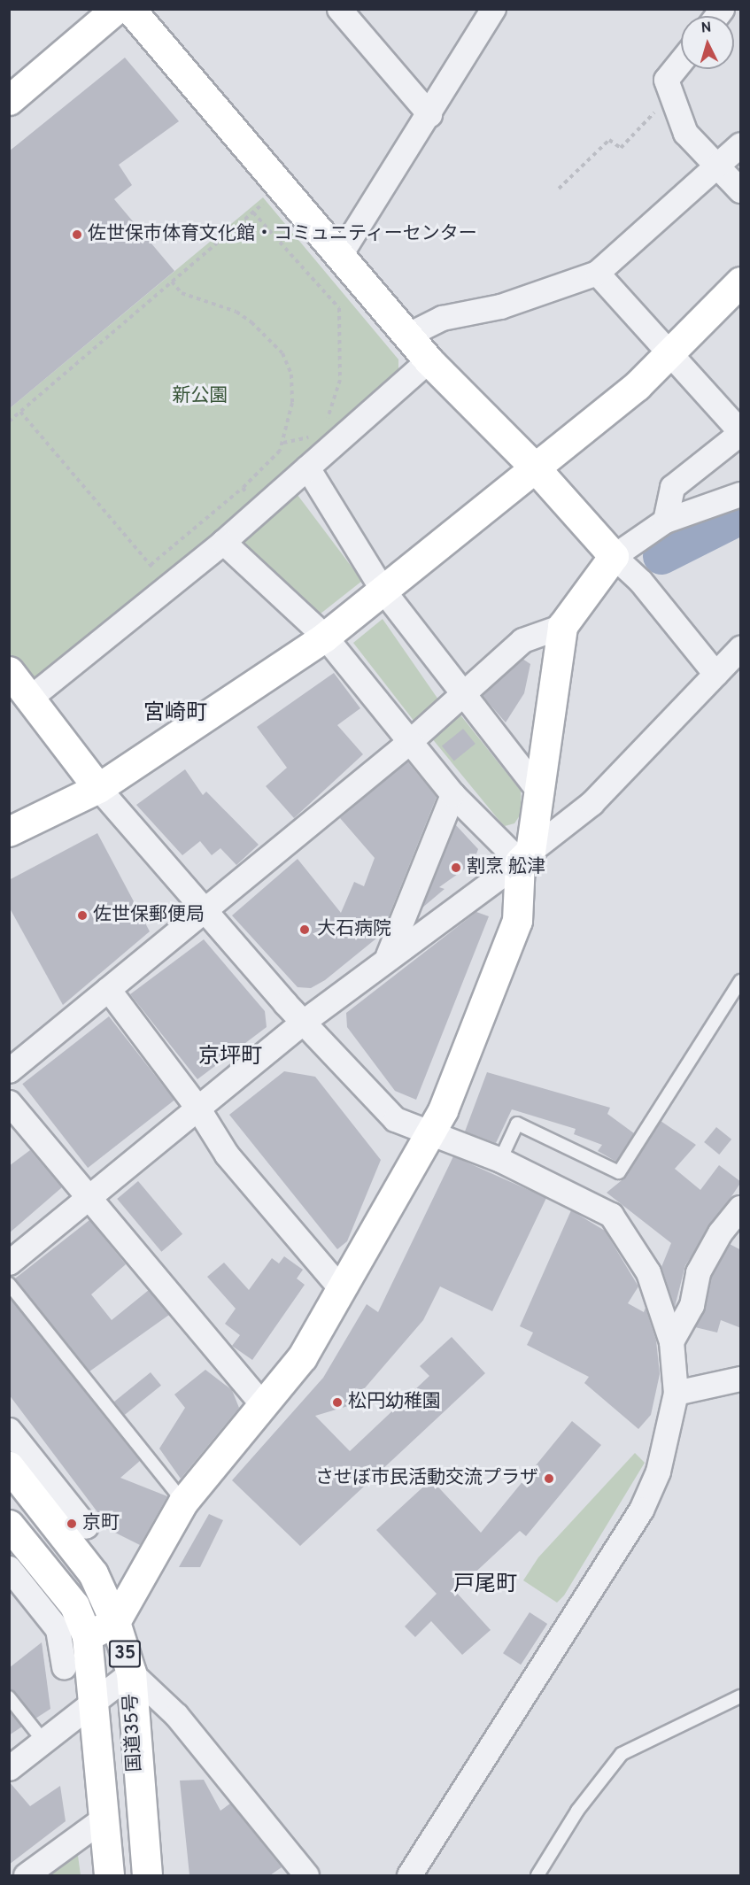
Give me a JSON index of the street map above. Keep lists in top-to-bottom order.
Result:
{
  "streets": {
    "main road": ["35", "国道35号"]
  },
  "districts": ["宮崎町", "京坪町", "戸尾町"],
  "parks": ["新公園"],
  "places": [
    "佐世保市体育文化館・コミュニティーセンター",
    "割烹 舩津",
    "佐世保郵便局",
    "大石病院",
    "松円幼稚園",
    "させぼ市民活動交流プラザ",
    "京町"
  ],
  "north": "top"
}
